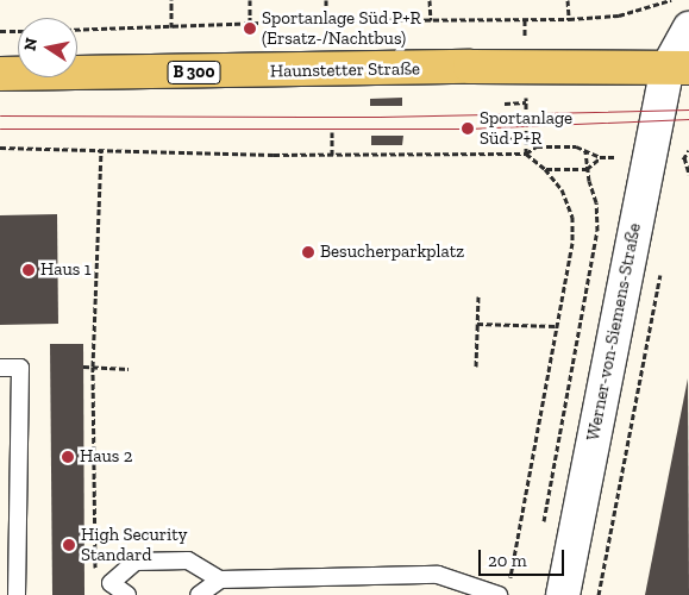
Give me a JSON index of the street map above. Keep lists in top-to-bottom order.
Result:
{
  "streets": {
    "main road": ["Haunstetter Straße", "B 300"],
    "street": ["Werner-von-Siemens-Straße"]
  },
  "crossings": [
    ["Haunstetter Straße", "Werner-von-Siemens-Straße"]
  ],
  "places": [
    "Sportanlage Süd P+R (Ersatz-/Nachtbus)",
    "Sportanlage Süd P+R",
    "Besucherparkplatz",
    "Haus 1",
    "Haus 2",
    "High Security Standard"
  ],
  "scale_bar": "20 m",
  "north": "left"
}
